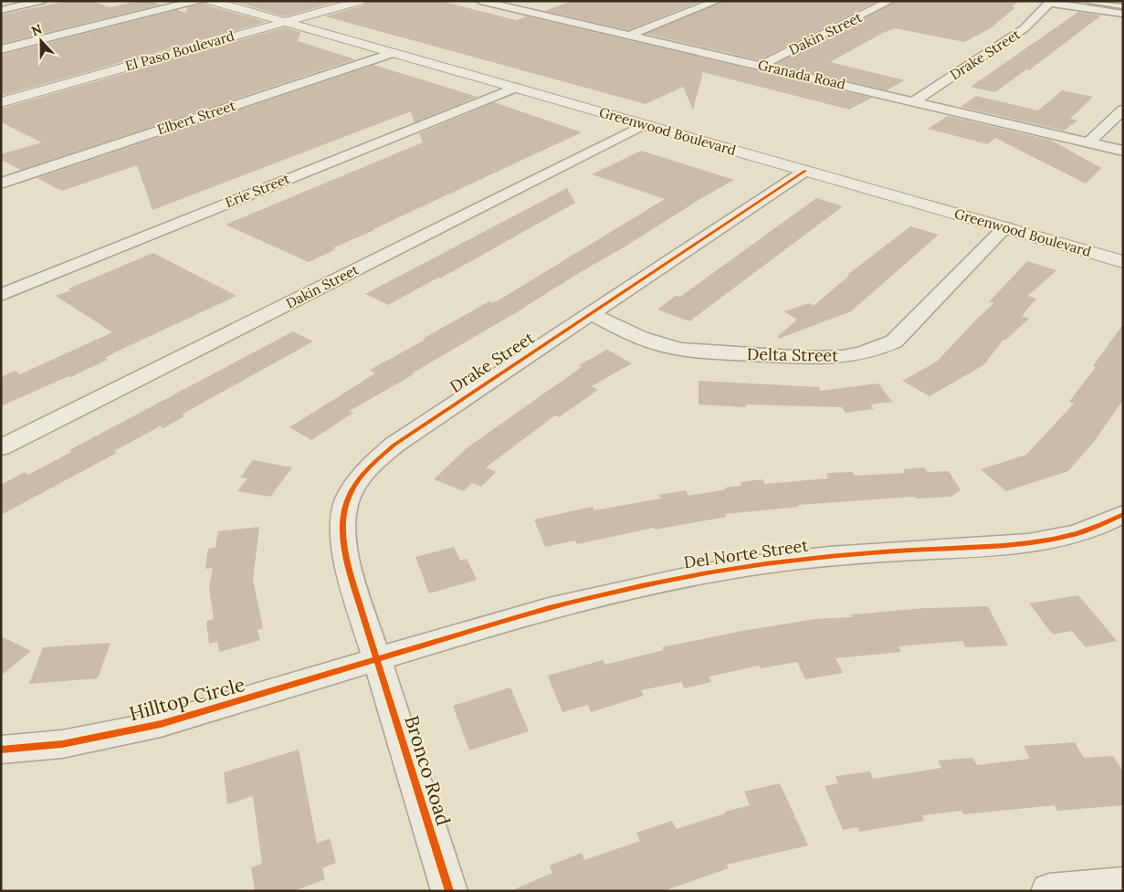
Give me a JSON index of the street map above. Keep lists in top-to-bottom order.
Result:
{
  "streets": {
    "street": [
      "Dakin Street",
      "El Paso Boulevard",
      "Drake Street",
      "Granada Road",
      "Elbert Street",
      "Greenwood Boulevard",
      "Erie Street",
      "Delta Street",
      "Del Norte Street",
      "Hilltop Circle",
      "Bronco Road"
    ]
  },
  "crossings": [
    ["Dakin Street", "Granada Road"],
    ["Dakin Street", "Greenwood Boulevard"],
    ["El Paso Boulevard", "Greenwood Boulevard"],
    ["Drake Street", "Granada Road"],
    ["Drake Street", "Greenwood Boulevard"],
    ["Drake Street", "Delta Street"],
    ["Drake Street", "Del Norte Street"],
    ["Drake Street", "Hilltop Circle"],
    ["Drake Street", "Bronco Road"],
    ["Elbert Street", "Greenwood Boulevard"],
    ["Greenwood Boulevard", "Erie Street"],
    ["Greenwood Boulevard", "Delta Street"],
    ["Del Norte Street", "Hilltop Circle"],
    ["Del Norte Street", "Bronco Road"],
    ["Hilltop Circle", "Bronco Road"]
  ],
  "north": "top"
}
